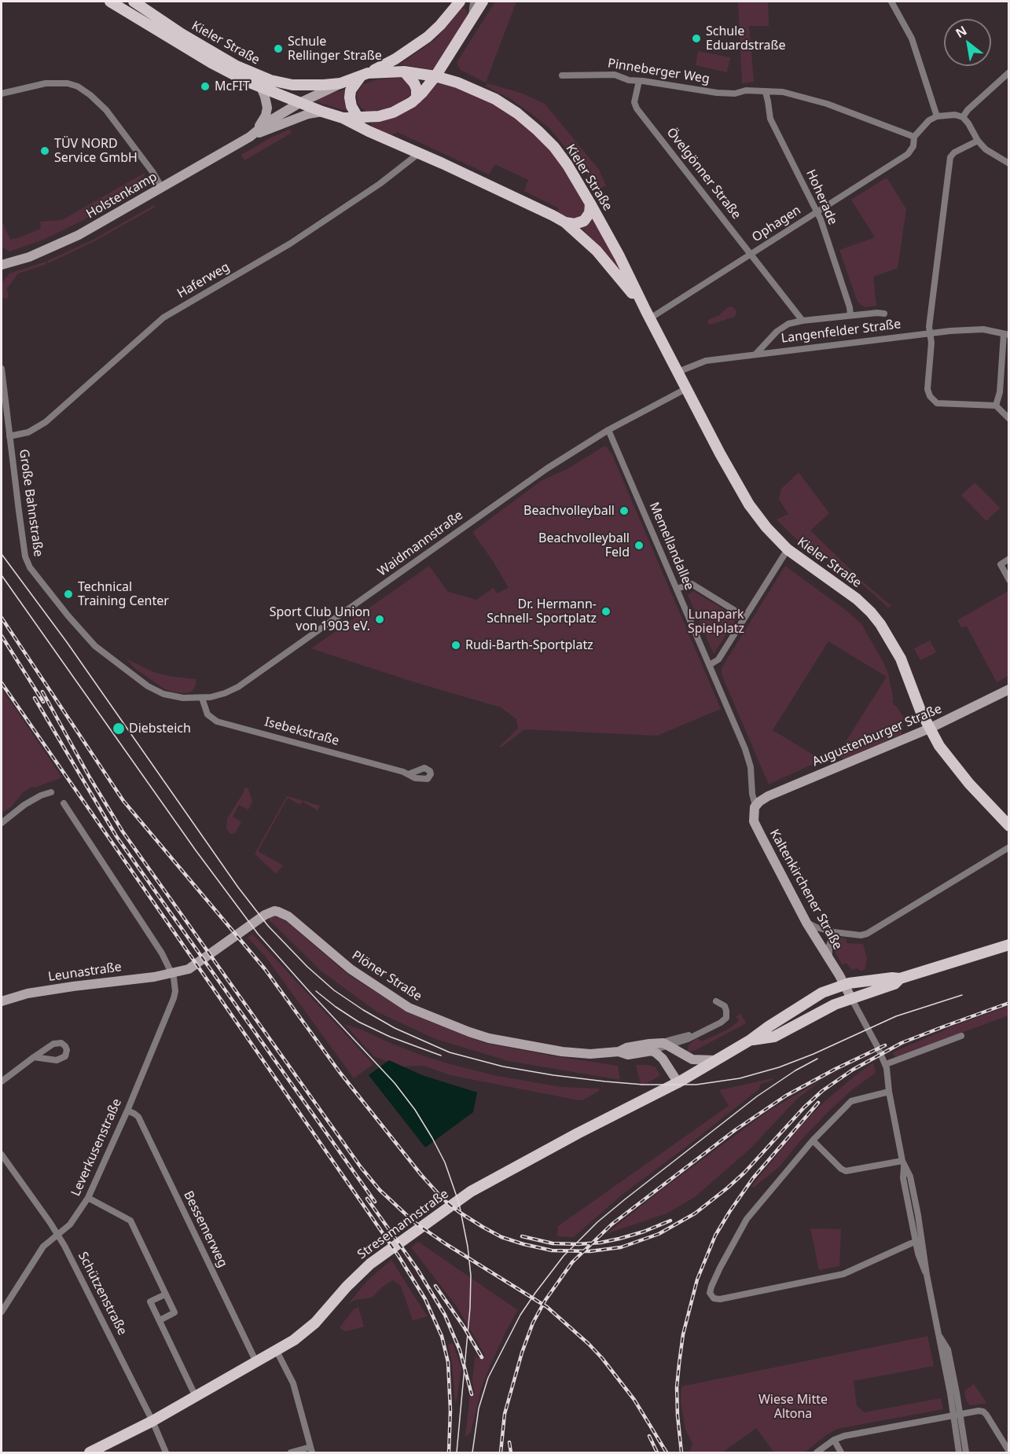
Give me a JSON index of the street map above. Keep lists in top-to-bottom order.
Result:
{
  "streets": {
    "main road": ["Kieler Straße", "Stresemannstraße"],
    "street": [
      "Pinneberger Weg",
      "Övelgönner Straße",
      "Holstenkamp",
      "Hoherade",
      "Ophagen",
      "Haferweg",
      "Langenfelder Straße",
      "Große Bahnstraße",
      "Waidmannstraße",
      "Memellandallee",
      "Isebekstraße",
      "Augustenburger Straße",
      "Kaltenkirchener Straße",
      "Leunastraße",
      "Plöner Straße",
      "Leverkusenstraße",
      "Bessemerweg",
      "Schützenstraße"
    ]
  },
  "crossings": [
    ["Kieler Straße", "Holstenkamp"],
    ["Kieler Straße", "Ophagen"],
    ["Kieler Straße", "Haferweg"],
    ["Kieler Straße", "Langenfelder Straße"],
    ["Kieler Straße", "Waidmannstraße"],
    ["Kieler Straße", "Augustenburger Straße"],
    ["Pinneberger Weg", "Övelgönner Straße"],
    ["Pinneberger Weg", "Hoherade"],
    ["Pinneberger Weg", "Ophagen"],
    ["Övelgönner Straße", "Ophagen"],
    ["Hoherade", "Ophagen"],
    ["Haferweg", "Große Bahnstraße"],
    ["Große Bahnstraße", "Waidmannstraße"],
    ["Waidmannstraße", "Memellandallee"],
    ["Waidmannstraße", "Isebekstraße"],
    ["Memellandallee", "Augustenburger Straße"],
    ["Memellandallee", "Kaltenkirchener Straße"],
    ["Augustenburger Straße", "Kaltenkirchener Straße"],
    ["Kaltenkirchener Straße", "Stresemannstraße"],
    ["Leunastraße", "Plöner Straße"],
    ["Leunastraße", "Leverkusenstraße"],
    ["Plöner Straße", "Leverkusenstraße"],
    ["Leverkusenstraße", "Bessemerweg"],
    ["Leverkusenstraße", "Schützenstraße"],
    ["Stresemannstraße", "Bessemerweg"],
    ["Stresemannstraße", "Schützenstraße"]
  ],
  "parks": ["Lunapark Spielplatz", "Wiese Mitte Altona"],
  "places": [
    "Schule Eduardstraße",
    "Schule Rellinger Straße",
    "McFIT",
    "TÜV NORD Service GmbH",
    "Beachvolleyball",
    "Beachvolleyball Feld",
    "Technical Training Center",
    "Dr. Hermann- Schnell- Sportplatz",
    "Sport Club Union von 1903 eV.",
    "Rudi-Barth-Sportplatz",
    "Diebsteich"
  ],
  "north": "top left"
}
